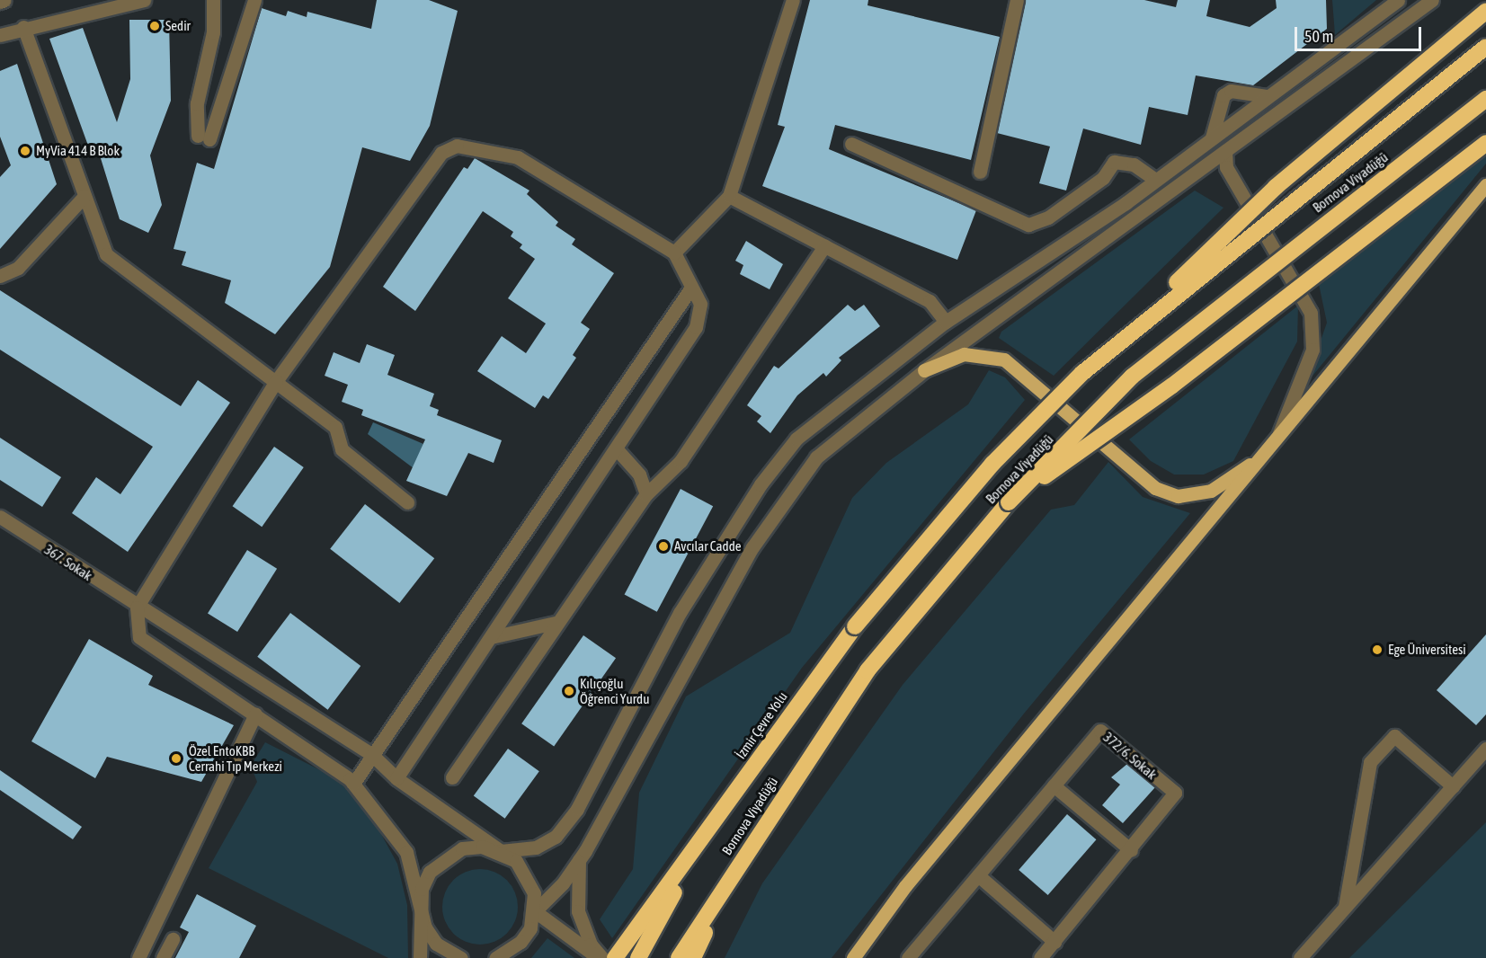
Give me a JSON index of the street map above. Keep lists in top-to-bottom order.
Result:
{
  "streets": {
    "highway": ["Bornova Viyadüğü", "İzmir Çevre Yolu"],
    "street": ["367. Sokak", "372/6. Sokak"]
  },
  "crossings": [
    ["Bornova Viyadüğü", "İzmir Çevre Yolu"]
  ],
  "places": [
    "Sedir",
    "MyVia 414 B Blok",
    "Avcılar Cadde",
    "Ege Üniversitesi",
    "Kılıçoğlu Öğrenci Yurdu",
    "Özel EntoKBB Cerrahi Tıp Merkezi"
  ],
  "scale_bar": "50 m"
}
